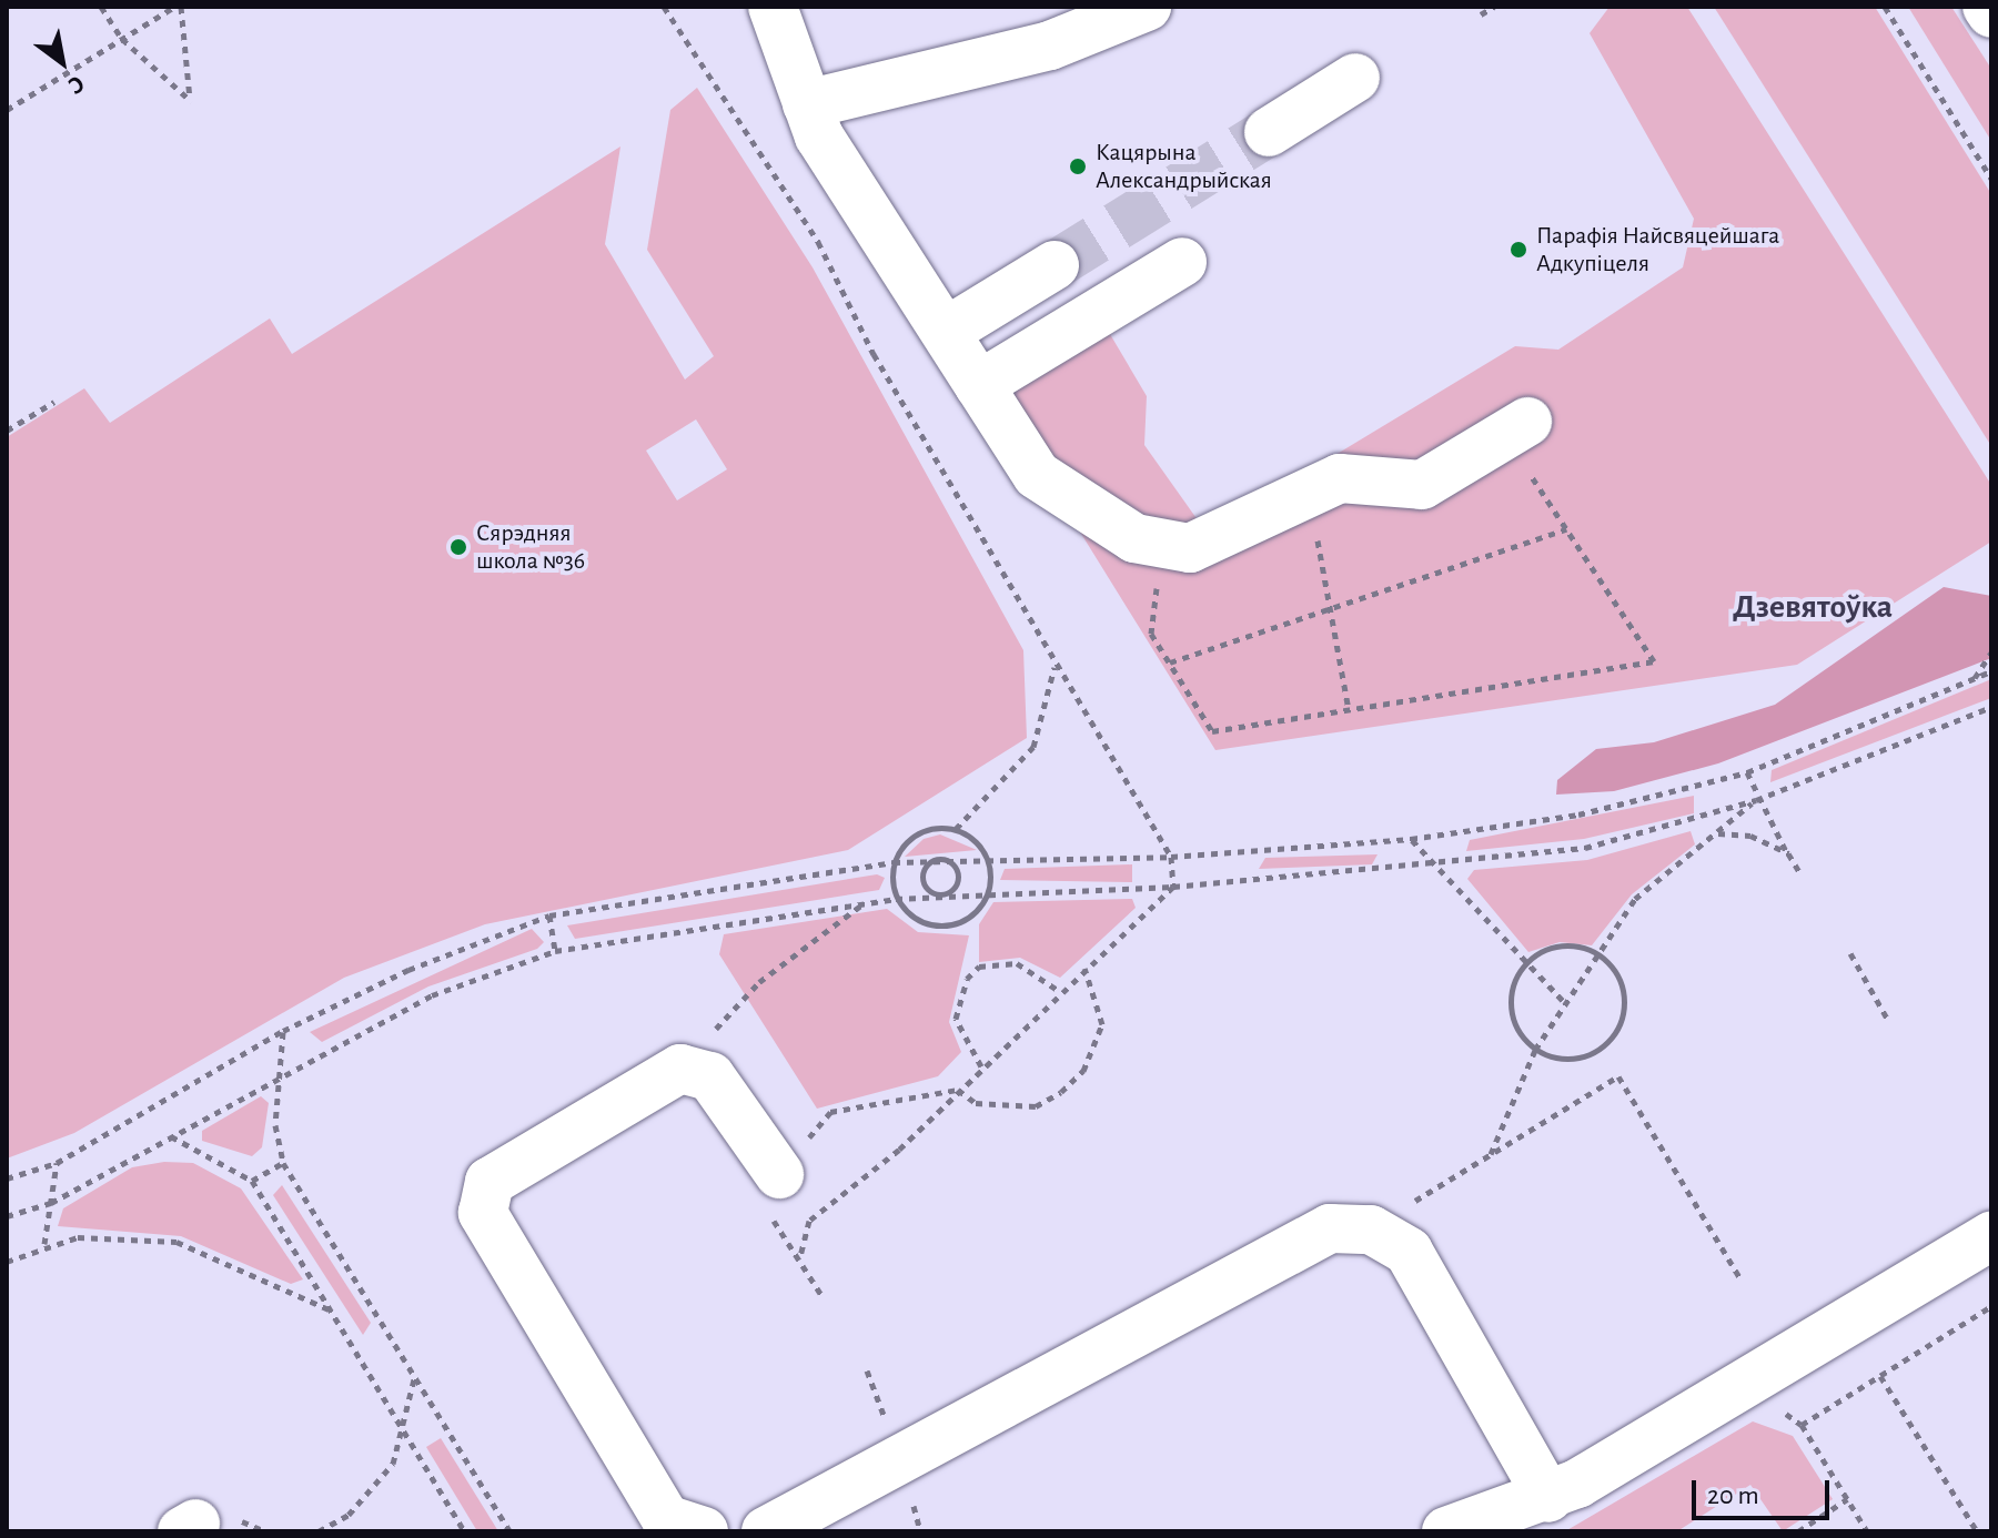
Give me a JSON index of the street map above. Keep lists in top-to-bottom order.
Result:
{
  "districts": ["Дзевятоўка"],
  "places": ["Кацярына Александрыйская", "Парафія Найсвяцейшага Адкупіцеля", "Сярэдняя школа №36"],
  "scale_bar": "20 m",
  "north": "bottom right"
}
